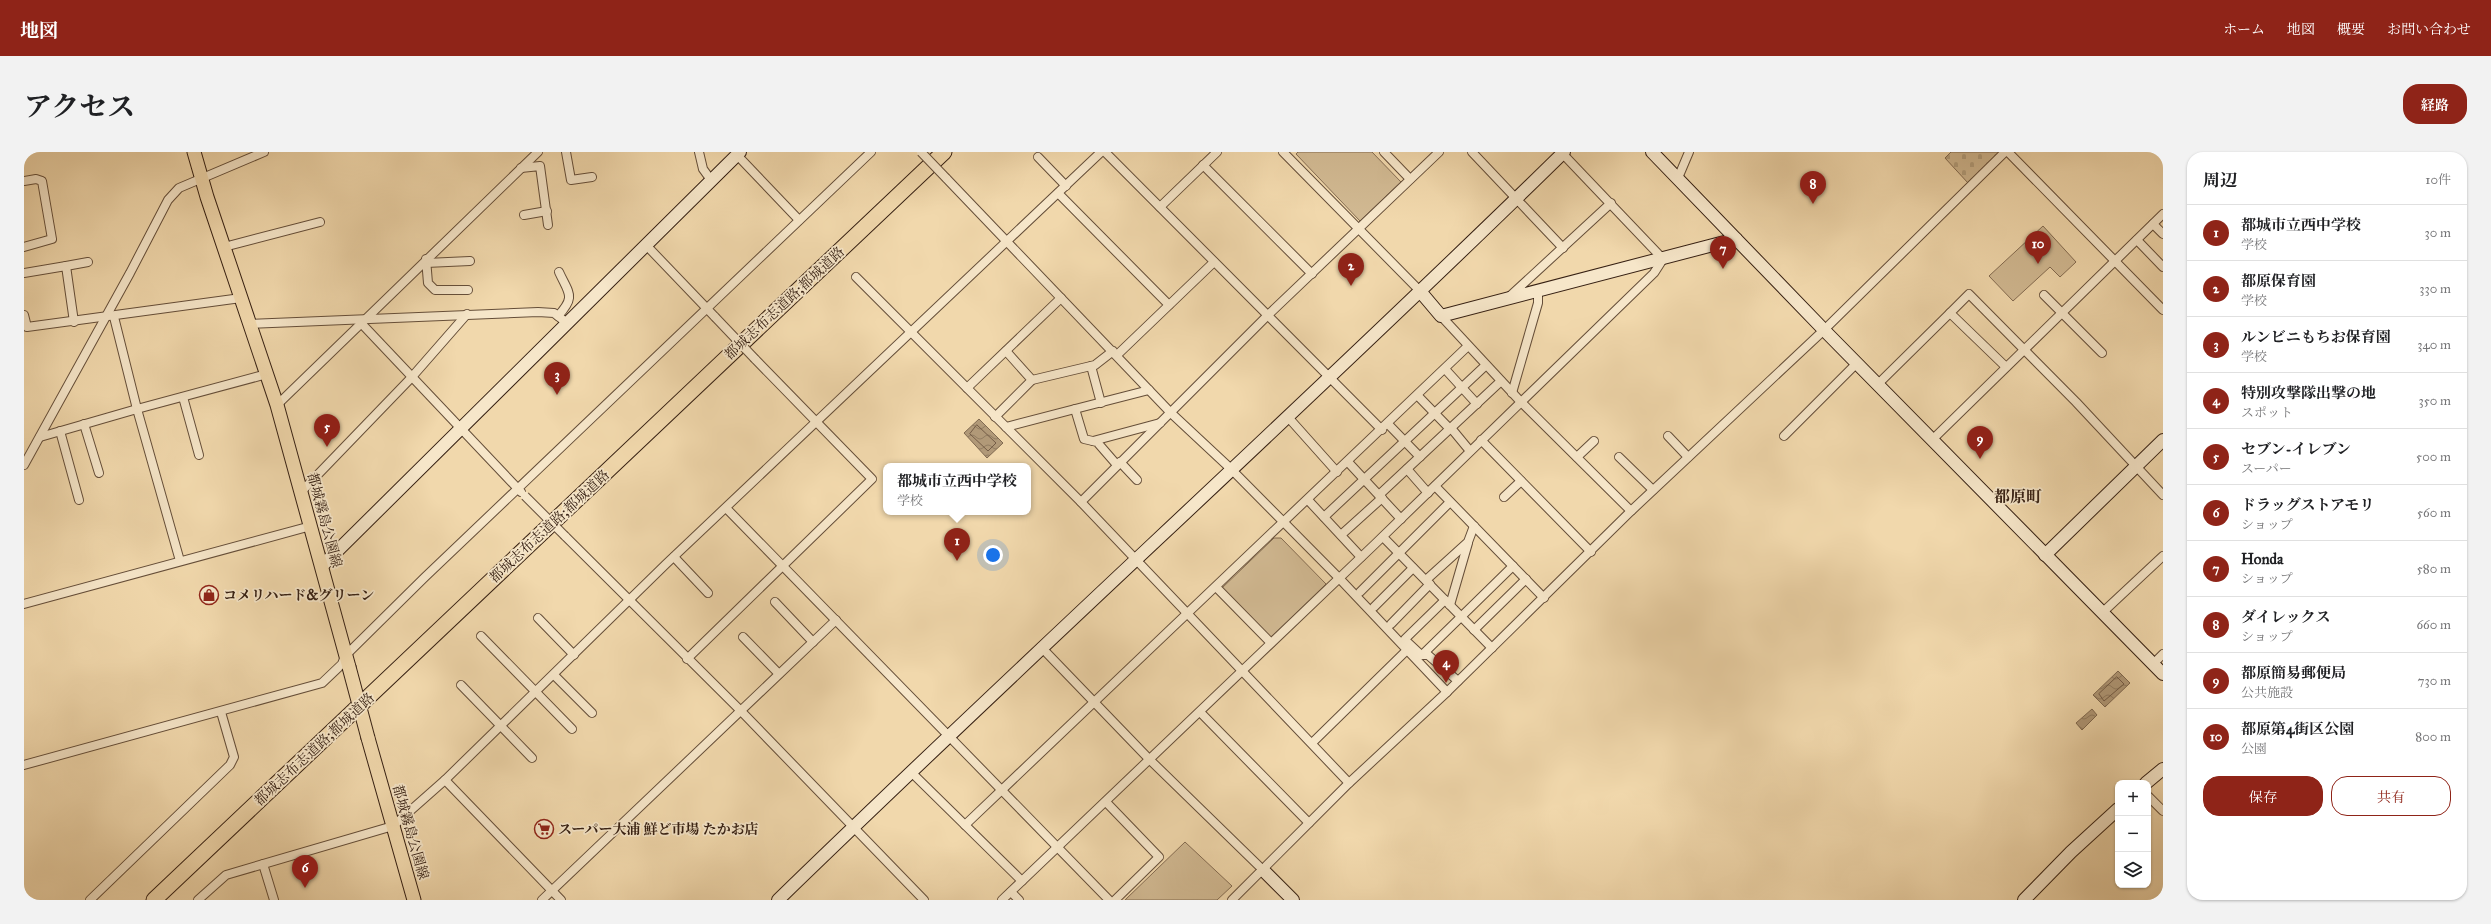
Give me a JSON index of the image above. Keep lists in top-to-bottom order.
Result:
{
  "streets": {
    "highway": ["都城志布志道路;都城道路"],
    "main road": ["都城霧島公園線"]
  },
  "districts": ["都原町"],
  "places": {
    "shop": ["コメリハード&グリーン"],
    "supermarket": ["スーパー大浦 鮮ど市場 たかお店"]
  },
  "page": {
    "header": "地図",
    "nav": [
      "ホーム",
      "地図",
      "概要",
      "お問い合わせ"
    ],
    "title": "アクセス",
    "buttons": [
      "経路",
      ["保存", "共有"]
    ],
    "heading": ["周辺", "10件"],
    "pins": [
      "8",
      "10",
      "7",
      "2",
      "3",
      "5",
      "9",
      "1",
      "4",
      "6"
    ],
    "list": [
      {
        "mark": "1",
        "name": "都城市立西中学校",
        "note": "学校",
        "value": "30 m"
      },
      {
        "mark": "2",
        "name": "都原保育園",
        "note": "学校",
        "value": "330 m"
      },
      {
        "mark": "3",
        "name": "ルンビニもちお保育園",
        "note": "学校",
        "value": "340 m"
      },
      {
        "mark": "4",
        "name": "特別攻撃隊出撃の地",
        "note": "スポット",
        "value": "350 m"
      },
      {
        "mark": "5",
        "name": "セブン-イレブン",
        "note": "スーパー",
        "value": "500 m"
      },
      {
        "mark": "6",
        "name": "ドラッグストアモリ",
        "note": "ショップ",
        "value": "560 m"
      },
      {
        "mark": "7",
        "name": "Honda",
        "note": "ショップ",
        "value": "580 m"
      },
      {
        "mark": "8",
        "name": "ダイレックス",
        "note": "ショップ",
        "value": "660 m"
      },
      {
        "mark": "9",
        "name": "都原簡易郵便局",
        "note": "公共施設",
        "value": "730 m"
      },
      {
        "mark": "10",
        "name": "都原第4街区公園",
        "note": "公園",
        "value": "800 m"
      }
    ],
    "popup": ["都城市立西中学校", "学校"],
    "map_buttons": ["+", "−"]
  }
}
